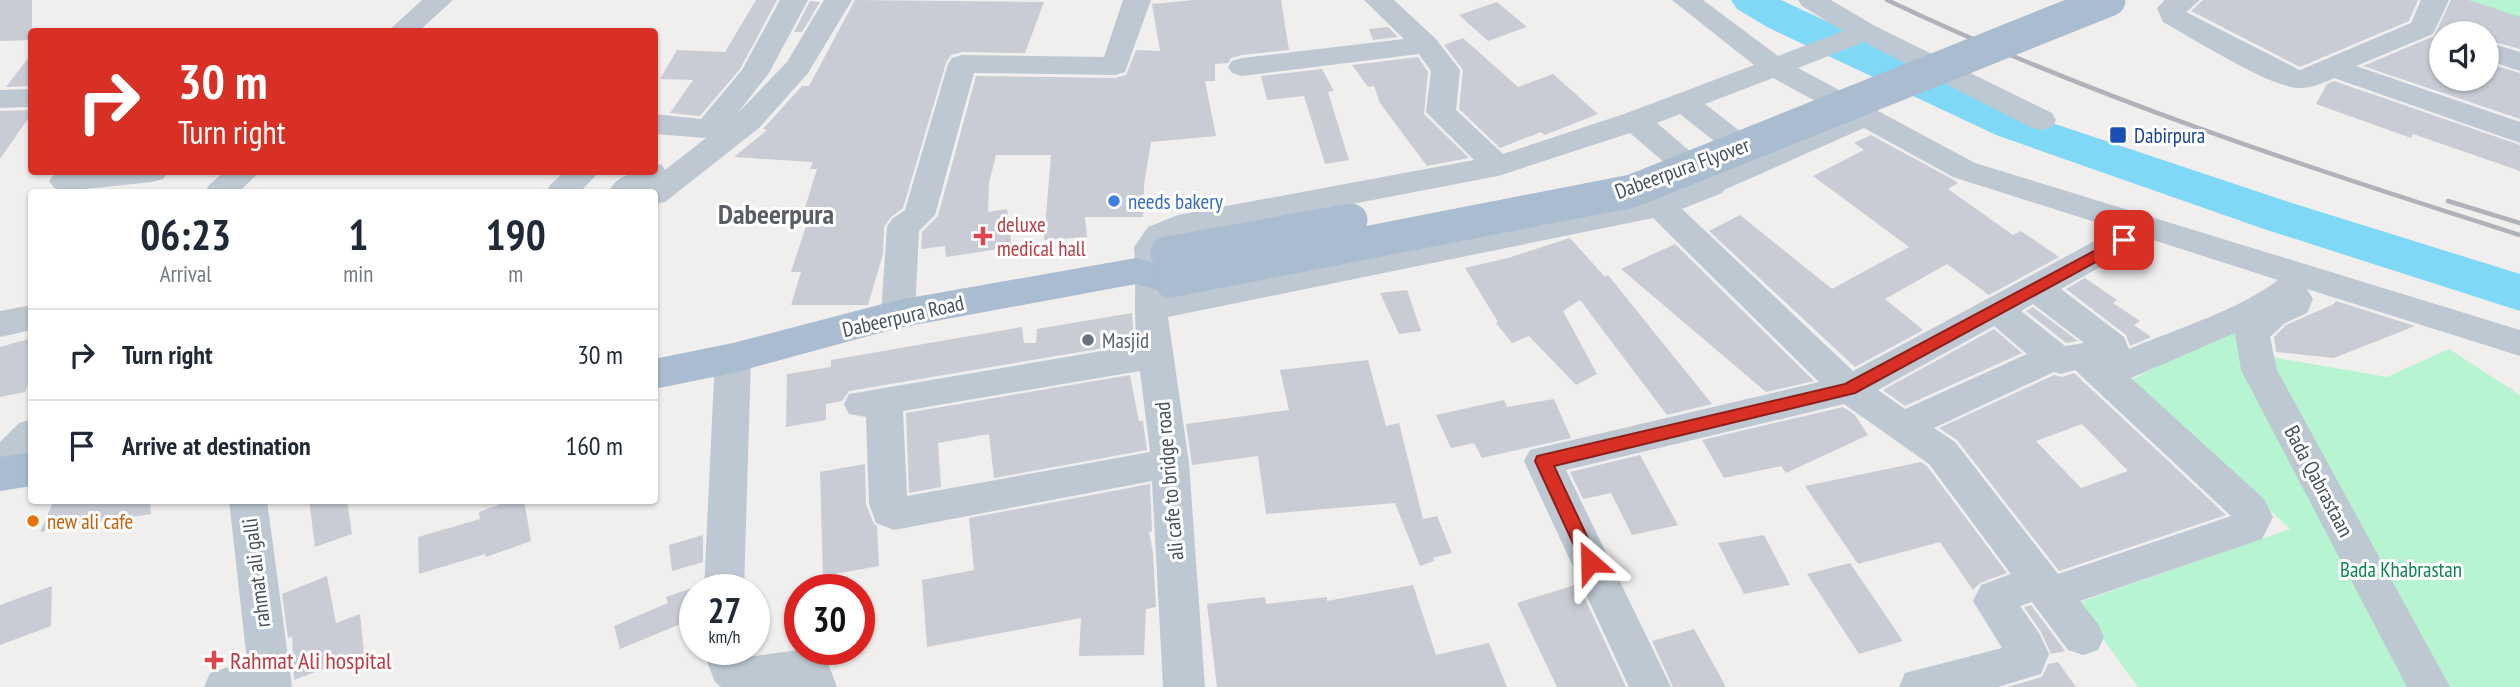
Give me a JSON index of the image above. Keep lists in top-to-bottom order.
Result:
{
  "streets": {
    "main road": ["Dabeerpura Flyover", "Dabeerpura Road"],
    "street": ["ali cafe to bridge road", "Bada Qabrastaan", "rahmat ali galli"]
  },
  "crossings": [
    ["Dabeerpura Flyover", "Dabeerpura Road"],
    ["Dabeerpura Flyover", "ali cafe to bridge road"],
    ["Dabeerpura Road", "ali cafe to bridge road"]
  ],
  "districts": ["Dabeerpura"],
  "parks": ["Bada Khabrastan"],
  "places": {
    "transit": ["Dabirpura"],
    "other": ["needs bakery", "Masjid", "new ali cafe"],
    "health": ["deluxe medical hall", "Rahmat Ali hospital"]
  },
  "page": {
    "turn": ["30 m", "Turn right"],
    "eta": [
      "06:23",
      "Arrival",
      "1",
      "min",
      "190",
      "m"
    ],
    "list": [
      {
        "name": "Turn right",
        "value": "30 m"
      },
      {
        "name": "Arrive at destination",
        "value": "160 m"
      }
    ],
    "speed": "27 km/h",
    "limit": "30"
  }
}
